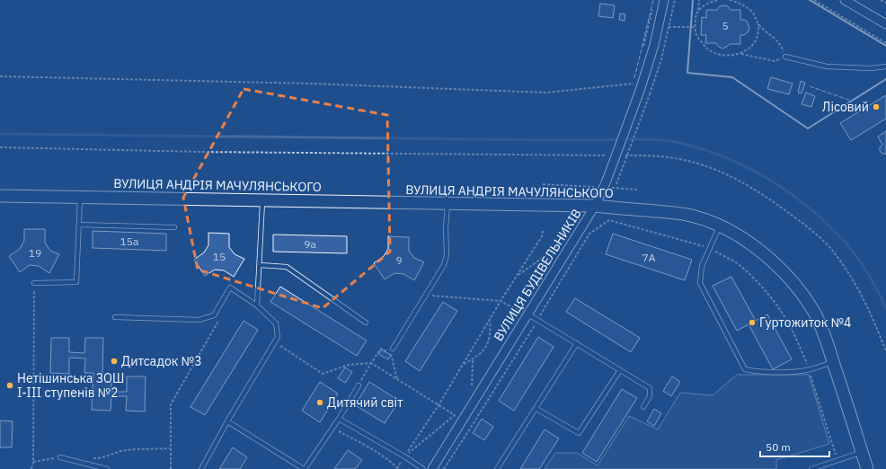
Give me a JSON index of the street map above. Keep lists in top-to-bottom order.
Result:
{
  "streets": {
    "street": ["ВУЛИЦЯ АНДРІЯ МАЧУЛЯНСЬКОГО", "ВУЛИЦЯ БУДІВЕЛЬНИКІВ"]
  },
  "crossings": [
    ["ВУЛИЦЯ АНДРІЯ МАЧУЛЯНСЬКОГО", "ВУЛИЦЯ БУДІВЕЛЬНИКІВ"]
  ],
  "places": [
    "Лісовий",
    "Гуртожиток №4",
    "Дитсадок №3",
    "Нетішинська ЗОШ І-ІІІ ступенів №2",
    "Дитячий світ"
  ],
  "house_numbers": [
    "5",
    "15а",
    "9а",
    "19",
    "15",
    "7А",
    "9"
  ],
  "scale_bar": "50 m"
}
